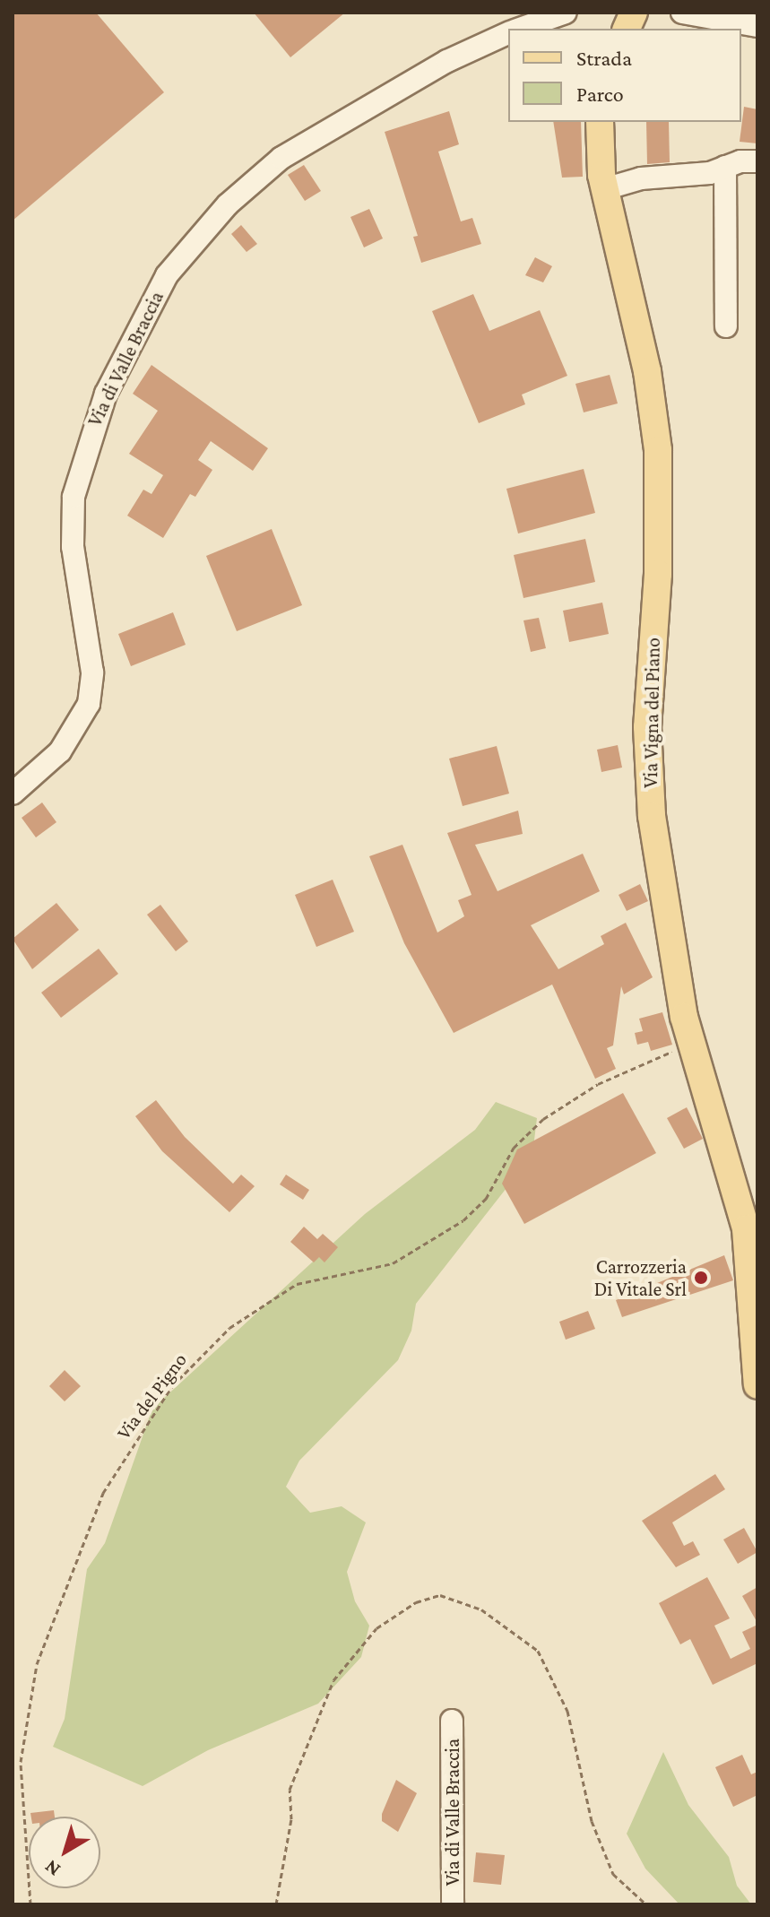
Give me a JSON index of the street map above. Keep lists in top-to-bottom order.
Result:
{
  "streets": {
    "main road": ["Via Vigna del Piano"],
    "street": ["Via di Valle Braccia"],
    "path": ["Via del Pigno"]
  },
  "crossings": [
    ["Via Vigna del Piano", "Via del Pigno"]
  ],
  "places": ["Carrozzeria Di Vitale Srl"],
  "legend": ["Strada", "Parco"],
  "north": "bottom left"
}
